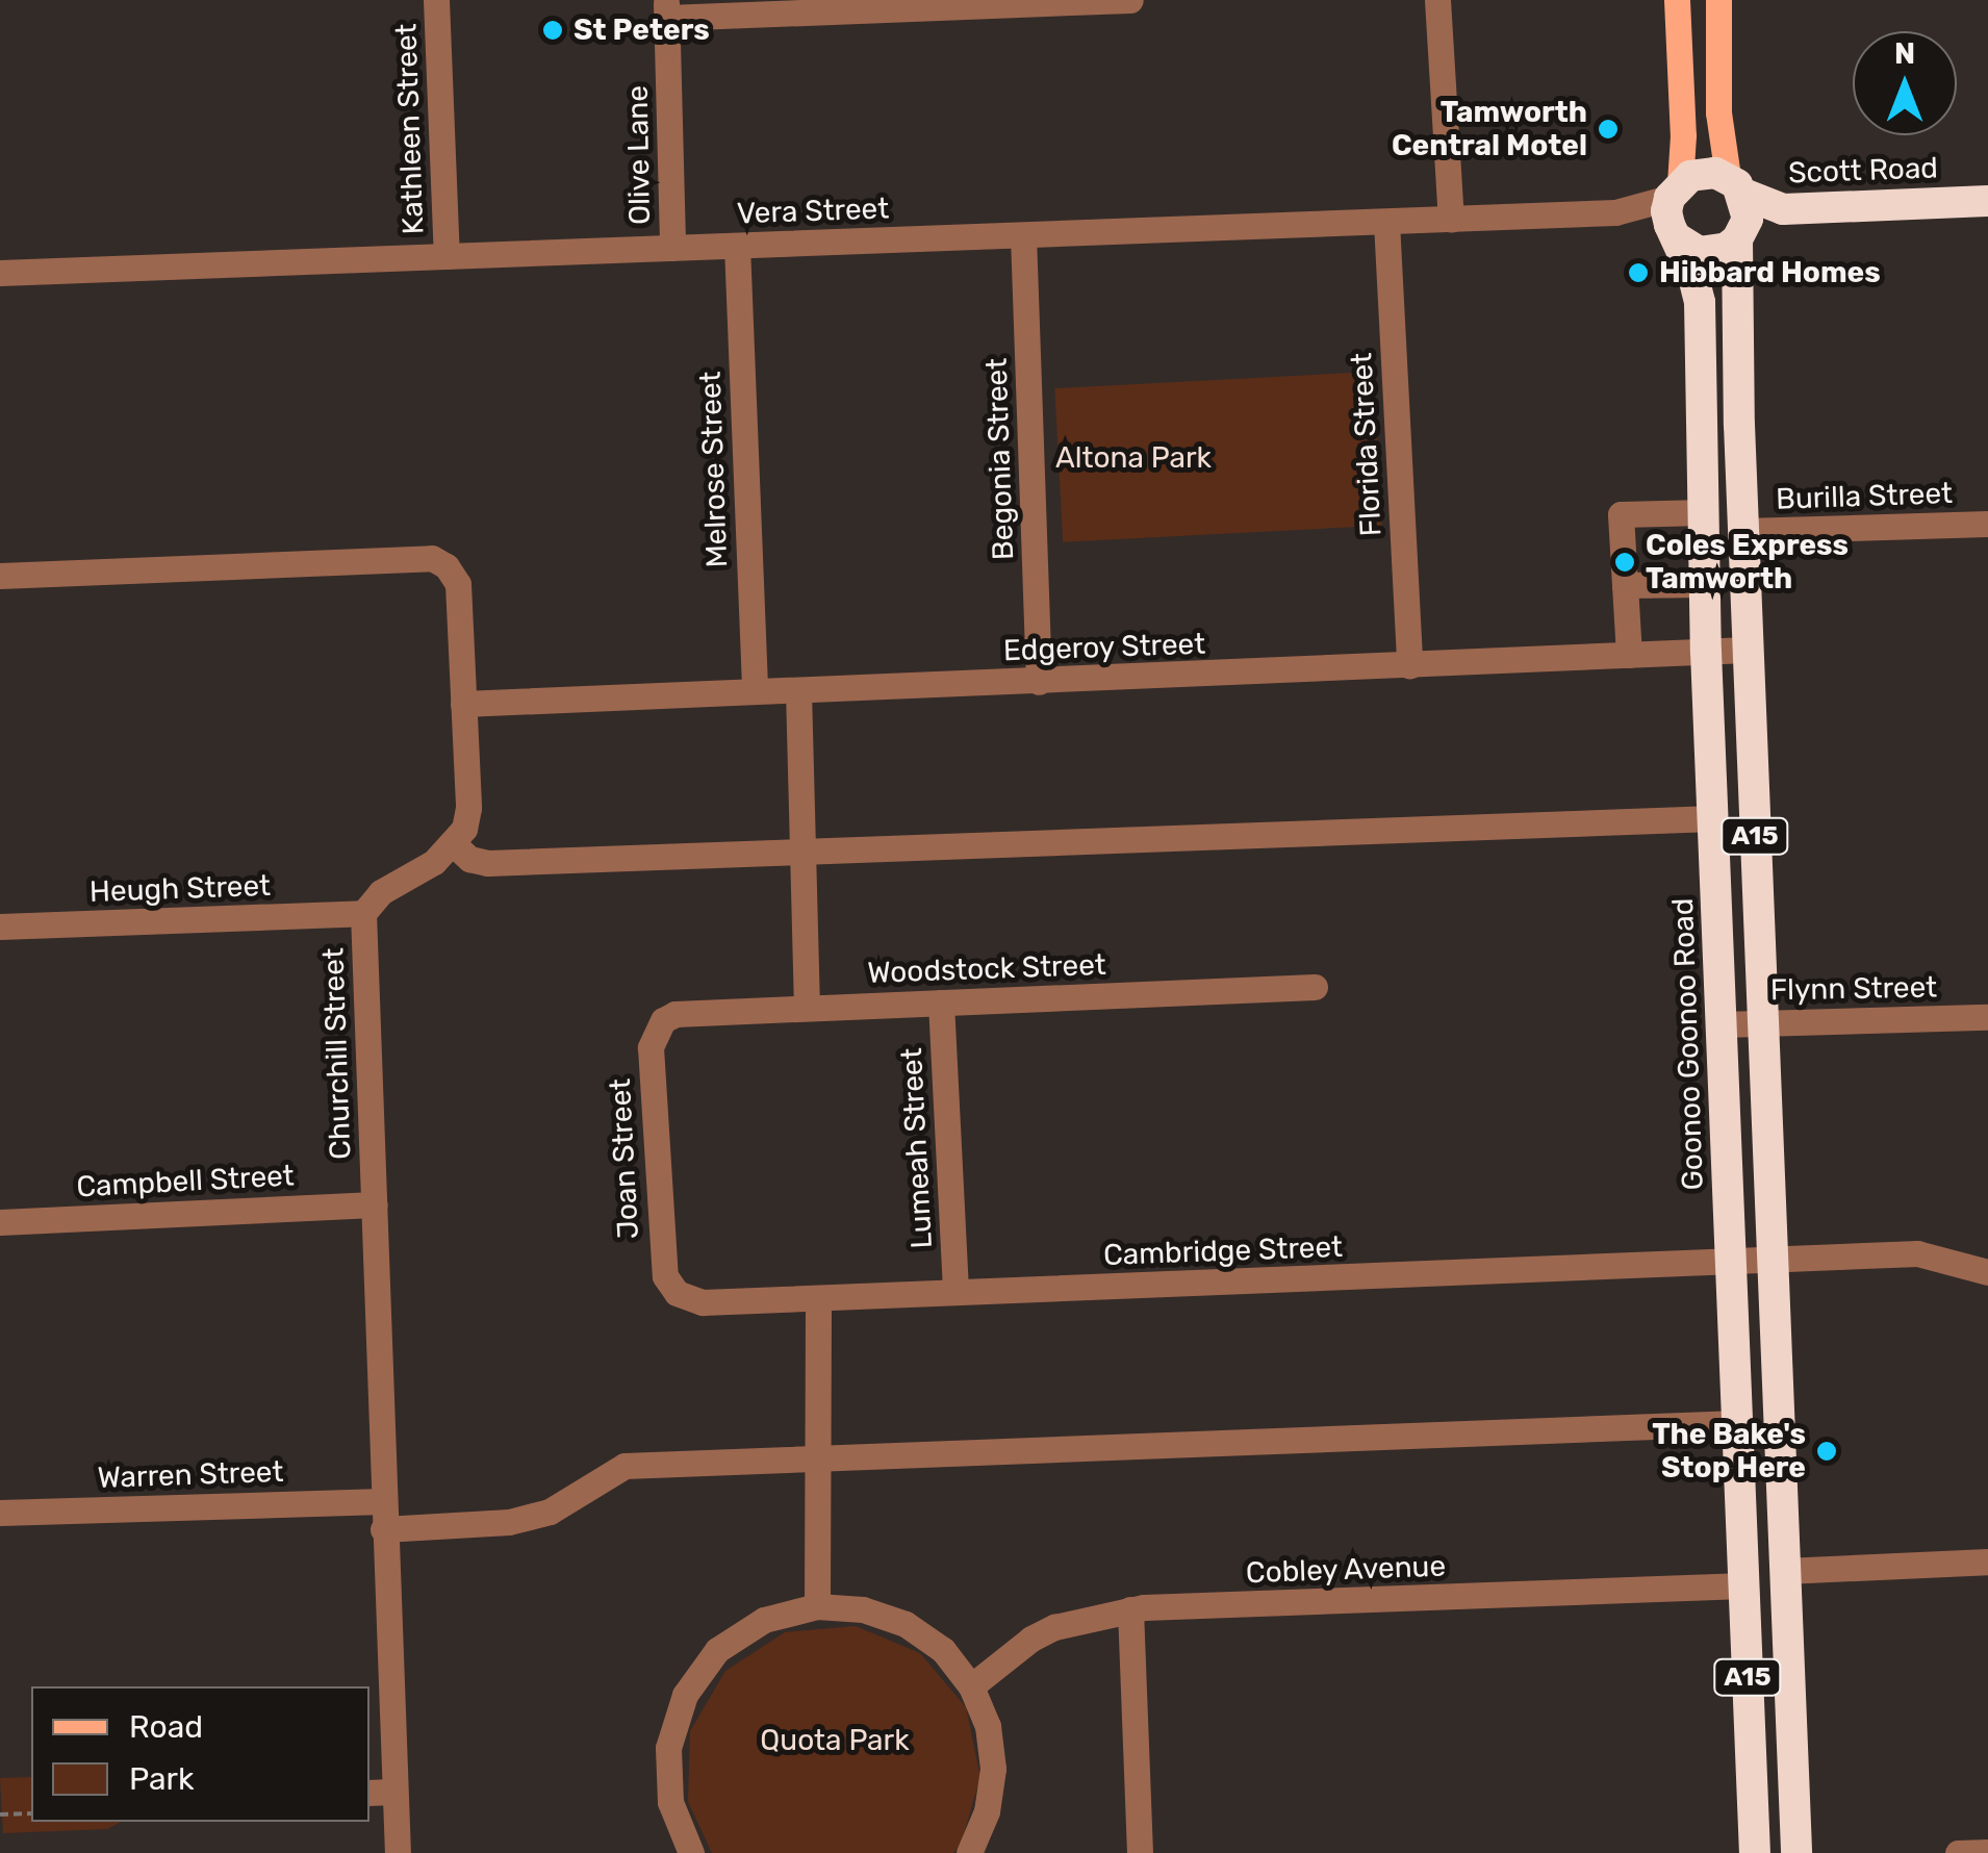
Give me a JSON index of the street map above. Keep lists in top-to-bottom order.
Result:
{
  "streets": {
    "highway": ["Scott Road", "A15", "Goonoo Goonoo Road"],
    "street": [
      "Kathleen Street",
      "Olive Lane",
      "Vera Street",
      "Florida Street",
      "Begonia Street",
      "Melrose Street",
      "Burilla Street",
      "Edgeroy Street",
      "Heugh Street",
      "Woodstock Street",
      "Flynn Street",
      "Churchill Street",
      "Lumeah Street",
      "Joan Street",
      "Campbell Street",
      "Cambridge Street",
      "Warren Street",
      "Cobley Avenue"
    ]
  },
  "crossings": [
    ["Kathleen Street", "Vera Street"],
    ["Olive Lane", "Vera Street"],
    ["Scott Road", "Vera Street"],
    ["Scott Road", "A15"],
    ["Scott Road", "Goonoo Goonoo Road"],
    ["Vera Street", "Florida Street"],
    ["Vera Street", "Begonia Street"],
    ["Vera Street", "Melrose Street"],
    ["Vera Street", "A15"],
    ["Vera Street", "Goonoo Goonoo Road"],
    ["Florida Street", "Edgeroy Street"],
    ["Begonia Street", "Edgeroy Street"],
    ["Melrose Street", "Edgeroy Street"],
    ["Burilla Street", "A15"],
    ["Edgeroy Street", "A15"],
    ["Edgeroy Street", "Goonoo Goonoo Road"],
    ["A15", "Flynn Street"],
    ["A15", "Goonoo Goonoo Road"],
    ["A15", "Cambridge Street"],
    ["Heugh Street", "Churchill Street"],
    ["Woodstock Street", "Lumeah Street"],
    ["Woodstock Street", "Joan Street"],
    ["Flynn Street", "Goonoo Goonoo Road"],
    ["Goonoo Goonoo Road", "Cambridge Street"],
    ["Goonoo Goonoo Road", "Cobley Avenue"],
    ["Churchill Street", "Campbell Street"],
    ["Churchill Street", "Warren Street"],
    ["Lumeah Street", "Cambridge Street"],
    ["Joan Street", "Cambridge Street"]
  ],
  "parks": ["Altona Park", "Quota Park"],
  "places": [
    "St Peters",
    "Tamworth Central Motel",
    "Hibbard Homes",
    "Coles Express Tamworth",
    "The Bake's Stop Here"
  ],
  "legend": ["Road", "Park"],
  "north": "top"
}
